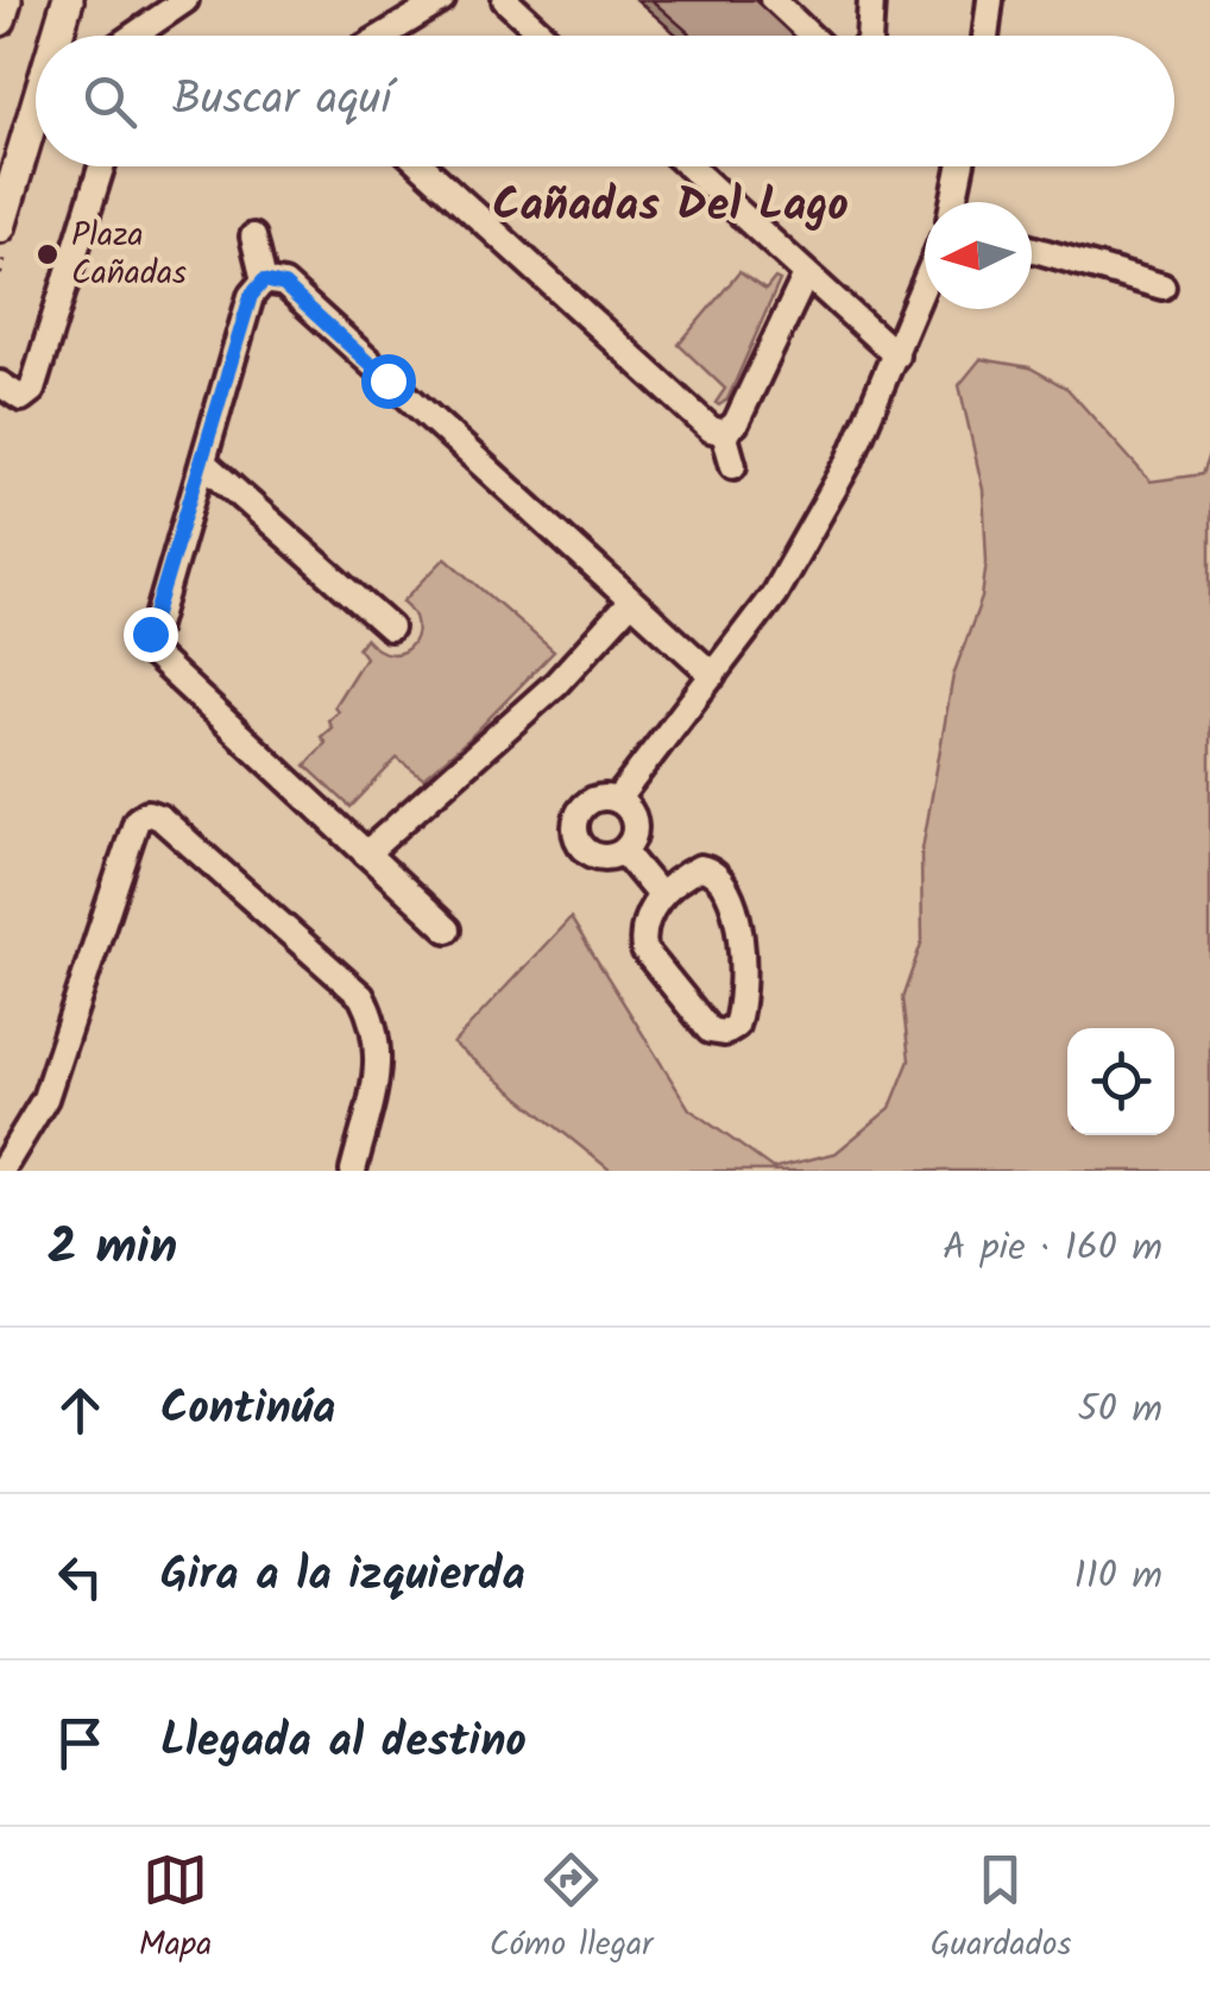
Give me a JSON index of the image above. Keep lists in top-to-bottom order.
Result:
{
  "districts": ["Cañadas Del Lago"],
  "places": ["Plaza Cañadas"],
  "north": "left",
  "page": {
    "search": "Buscar aquí",
    "heading": ["2 min", "A pie · 160 m"],
    "list": [
      ["Continúa", "50 m"],
      ["Gira a la izquierda", "110 m"],
      "Llegada al destino"
    ],
    "nav": ["Mapa", "Cómo llegar", "Guardados"]
  }
}
